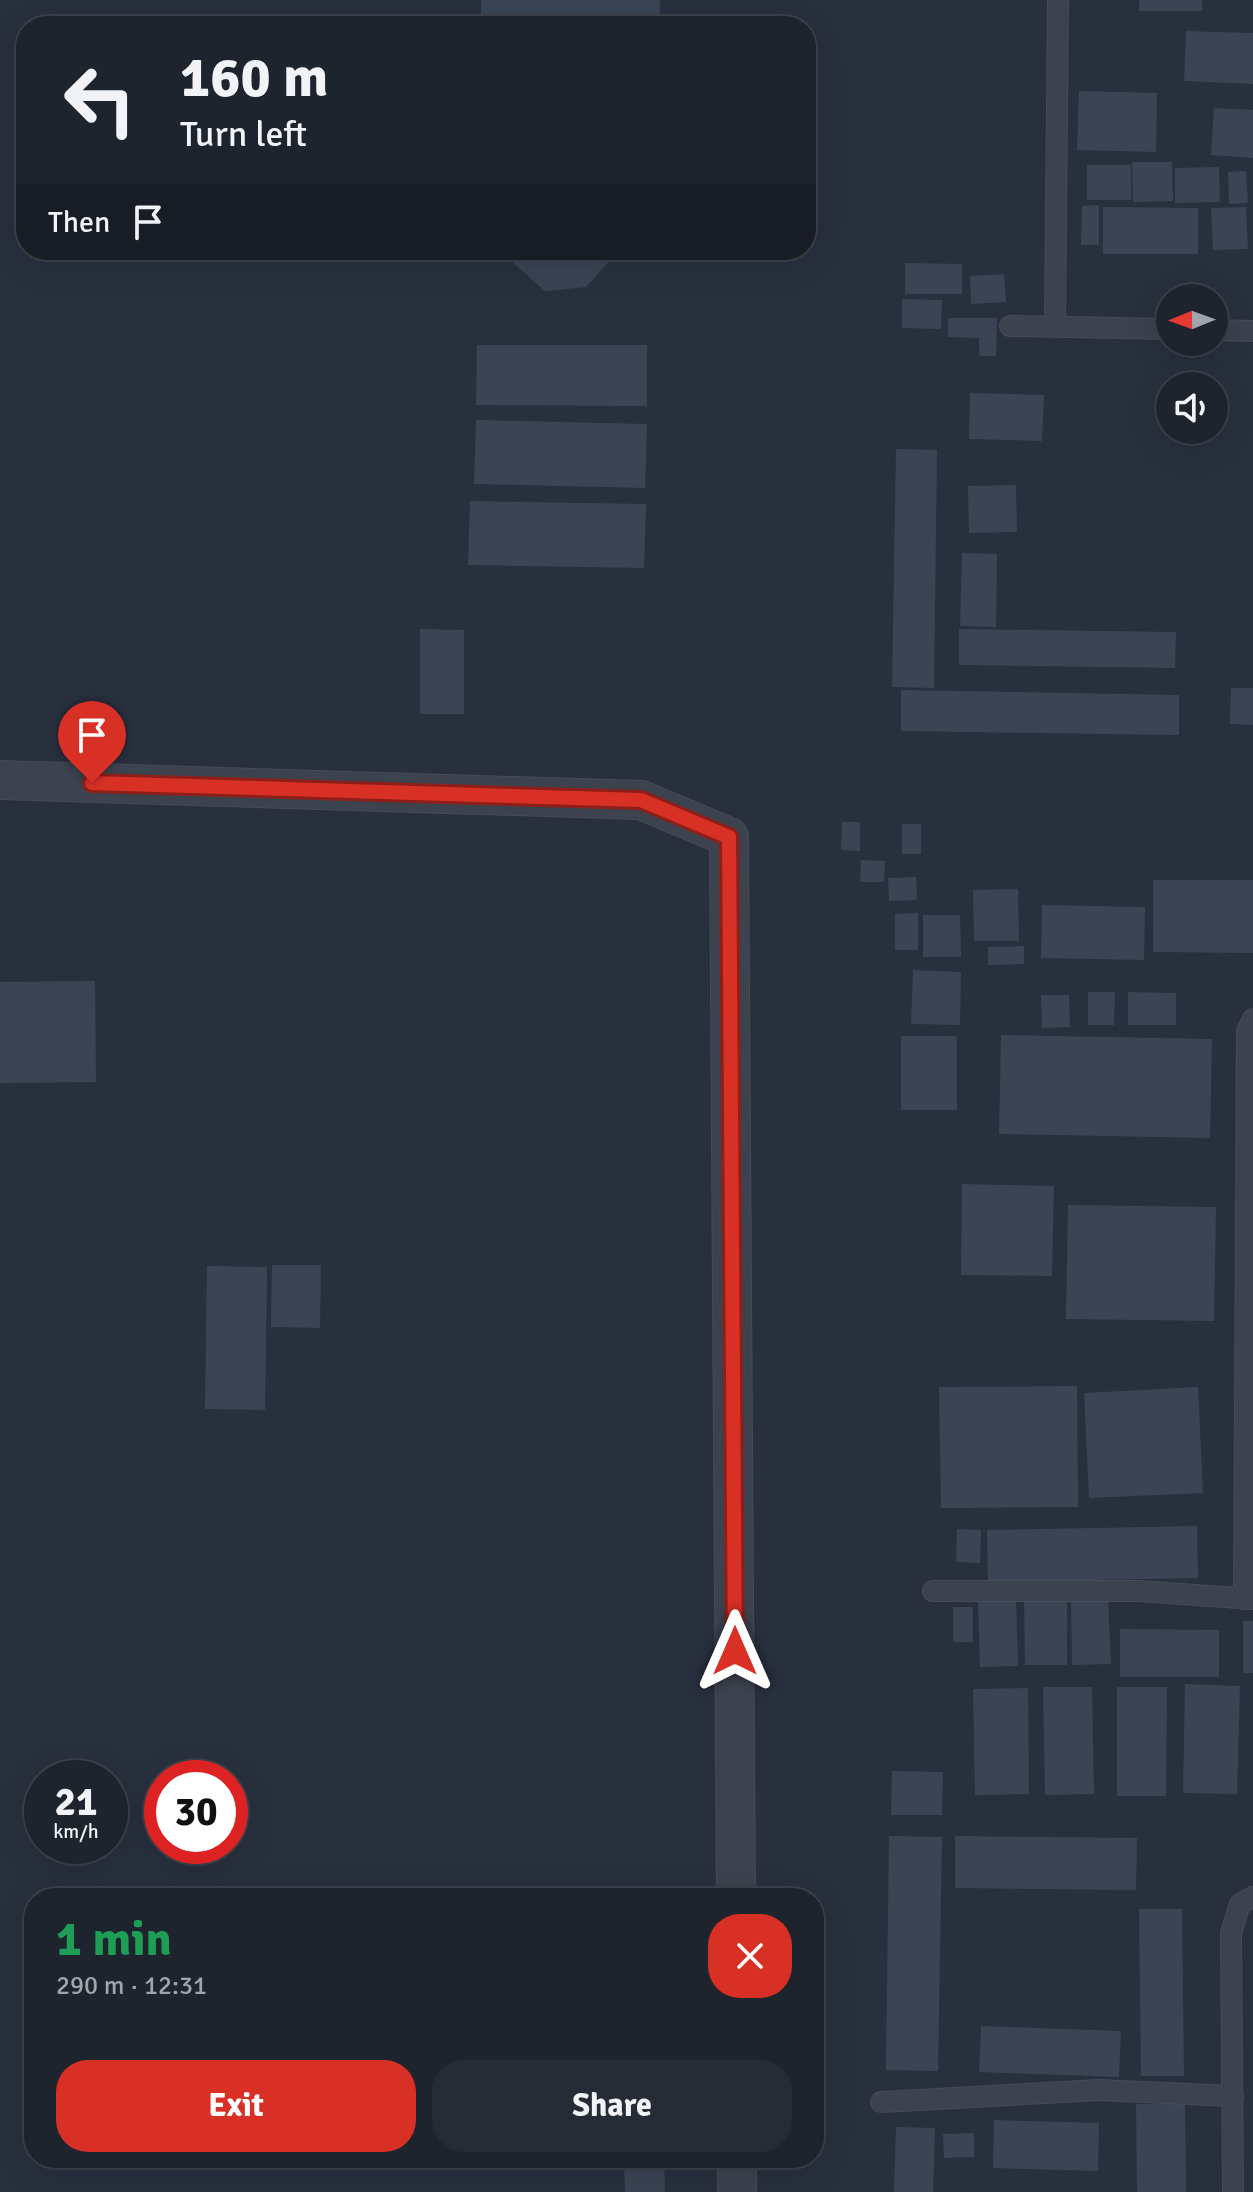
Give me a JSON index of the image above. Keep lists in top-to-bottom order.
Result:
{
  "north": "left",
  "page": {
    "turn": ["160 m", "Turn left"],
    "then": "Then",
    "speed": "21 km/h",
    "limit": "30",
    "heading": ["1 min", "290 m · 12:31"],
    "buttons": ["Exit", "Share"]
  }
}
